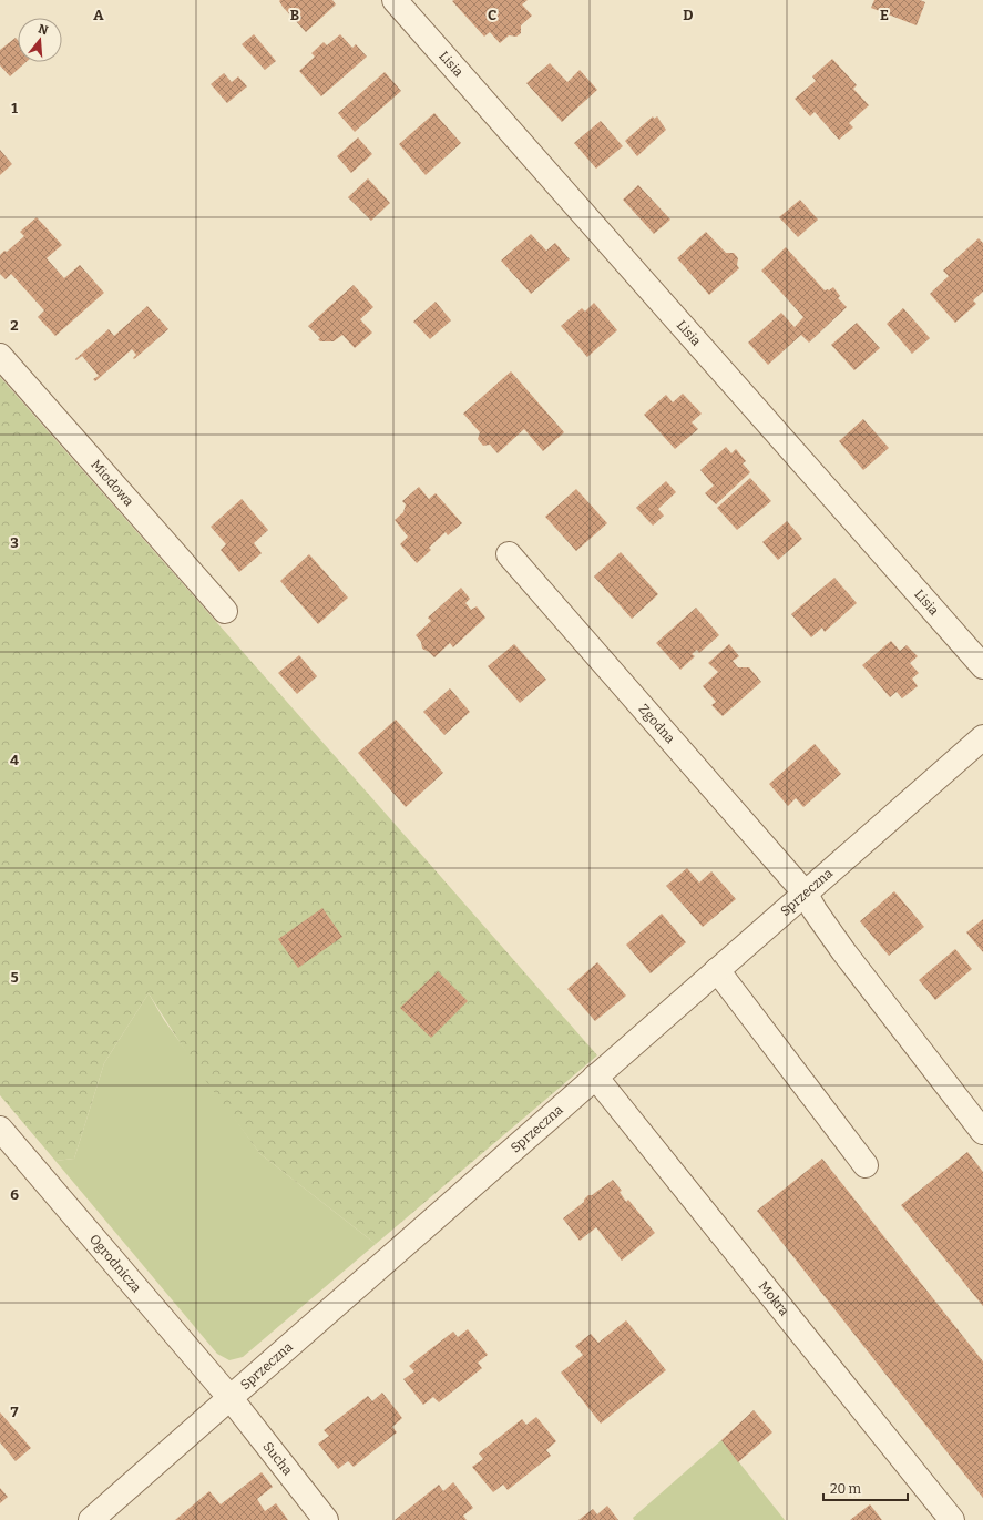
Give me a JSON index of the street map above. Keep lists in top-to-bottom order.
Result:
{
  "streets": {
    "street": [
      "Lisia",
      "Miodowa",
      "Zgodna",
      "Sprzeczna",
      "Ogrodnicza",
      "Mokra",
      "Sucha"
    ]
  },
  "crossings": [
    ["Zgodna", "Sprzeczna"],
    ["Sprzeczna", "Ogrodnicza"],
    ["Sprzeczna", "Mokra"],
    ["Sprzeczna", "Sucha"],
    ["Ogrodnicza", "Sucha"]
  ],
  "scale_bar": "20 m",
  "north": "top",
  "grid": {
    "columns": [
      "A",
      "B",
      "C",
      "D",
      "E"
    ],
    "rows": [
      "1",
      "2",
      "3",
      "4",
      "5",
      "6",
      "7"
    ]
  }
}
